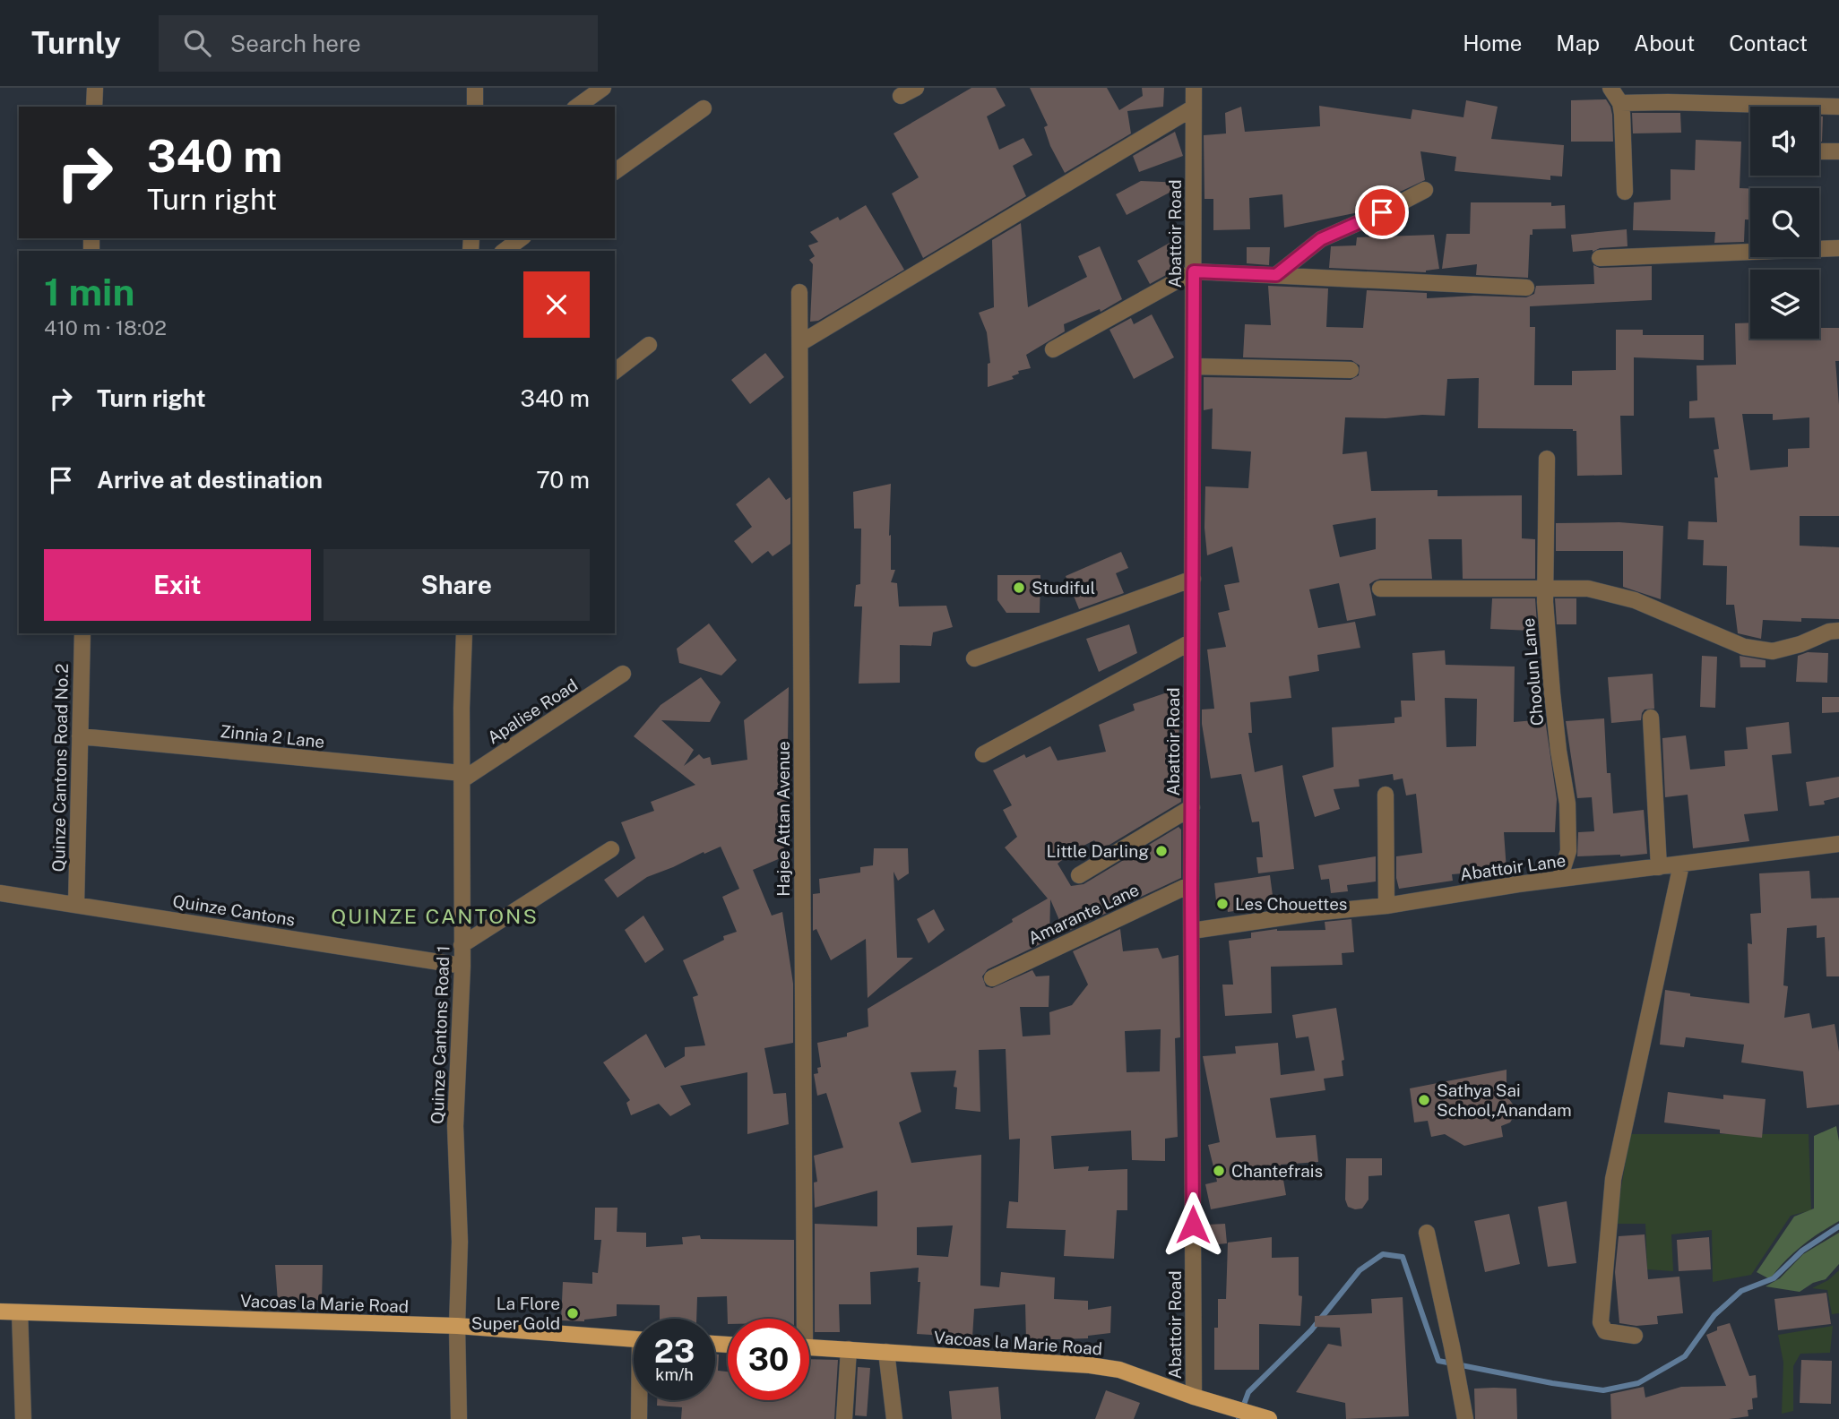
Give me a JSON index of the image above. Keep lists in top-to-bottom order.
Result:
{
  "streets": {
    "main road": ["Vacoas la Marie Road"],
    "street": [
      "Abattoir Road",
      "Choolun Lane",
      "Apalise Road",
      "Zinnia 2 Lane",
      "Quinze Cantons Road No.2",
      "Hajee Attan Avenue",
      "Abattoir Lane",
      "Quinze Cantons",
      "Amarante Lane",
      "Quinze Cantons Road 1"
    ]
  },
  "crossings": [
    ["Abattoir Road", "Abattoir Lane"],
    ["Abattoir Road", "Amarante Lane"],
    ["Abattoir Road", "Vacoas la Marie Road"],
    ["Choolun Lane", "Abattoir Lane"],
    ["Apalise Road", "Zinnia 2 Lane"],
    ["Apalise Road", "Quinze Cantons Road 1"],
    ["Zinnia 2 Lane", "Quinze Cantons Road No.2"],
    ["Zinnia 2 Lane", "Quinze Cantons Road 1"],
    ["Quinze Cantons Road No.2", "Quinze Cantons"],
    ["Quinze Cantons", "Quinze Cantons Road 1"],
    ["Quinze Cantons Road 1", "Vacoas la Marie Road"]
  ],
  "districts": ["QUINZE CANTONS"],
  "places": [
    "Studiful",
    "Little Darling",
    "Les Chouettes",
    "Sathya Sai School,Anandam",
    "Chantefrais",
    "La Flore Super Gold"
  ],
  "page": {
    "header": "Turnly",
    "search": "Search here",
    "nav": [
      "Home",
      "Map",
      "About",
      "Contact"
    ],
    "turn": ["340 m", "Turn right"],
    "heading": ["1 min", "410 m · 18:02"],
    "list": [
      {
        "name": "Turn right",
        "value": "340 m"
      },
      {
        "name": "Arrive at destination",
        "value": "70 m"
      }
    ],
    "buttons": ["Exit", "Share"],
    "speed": "23 km/h",
    "limit": "30"
  }
}
